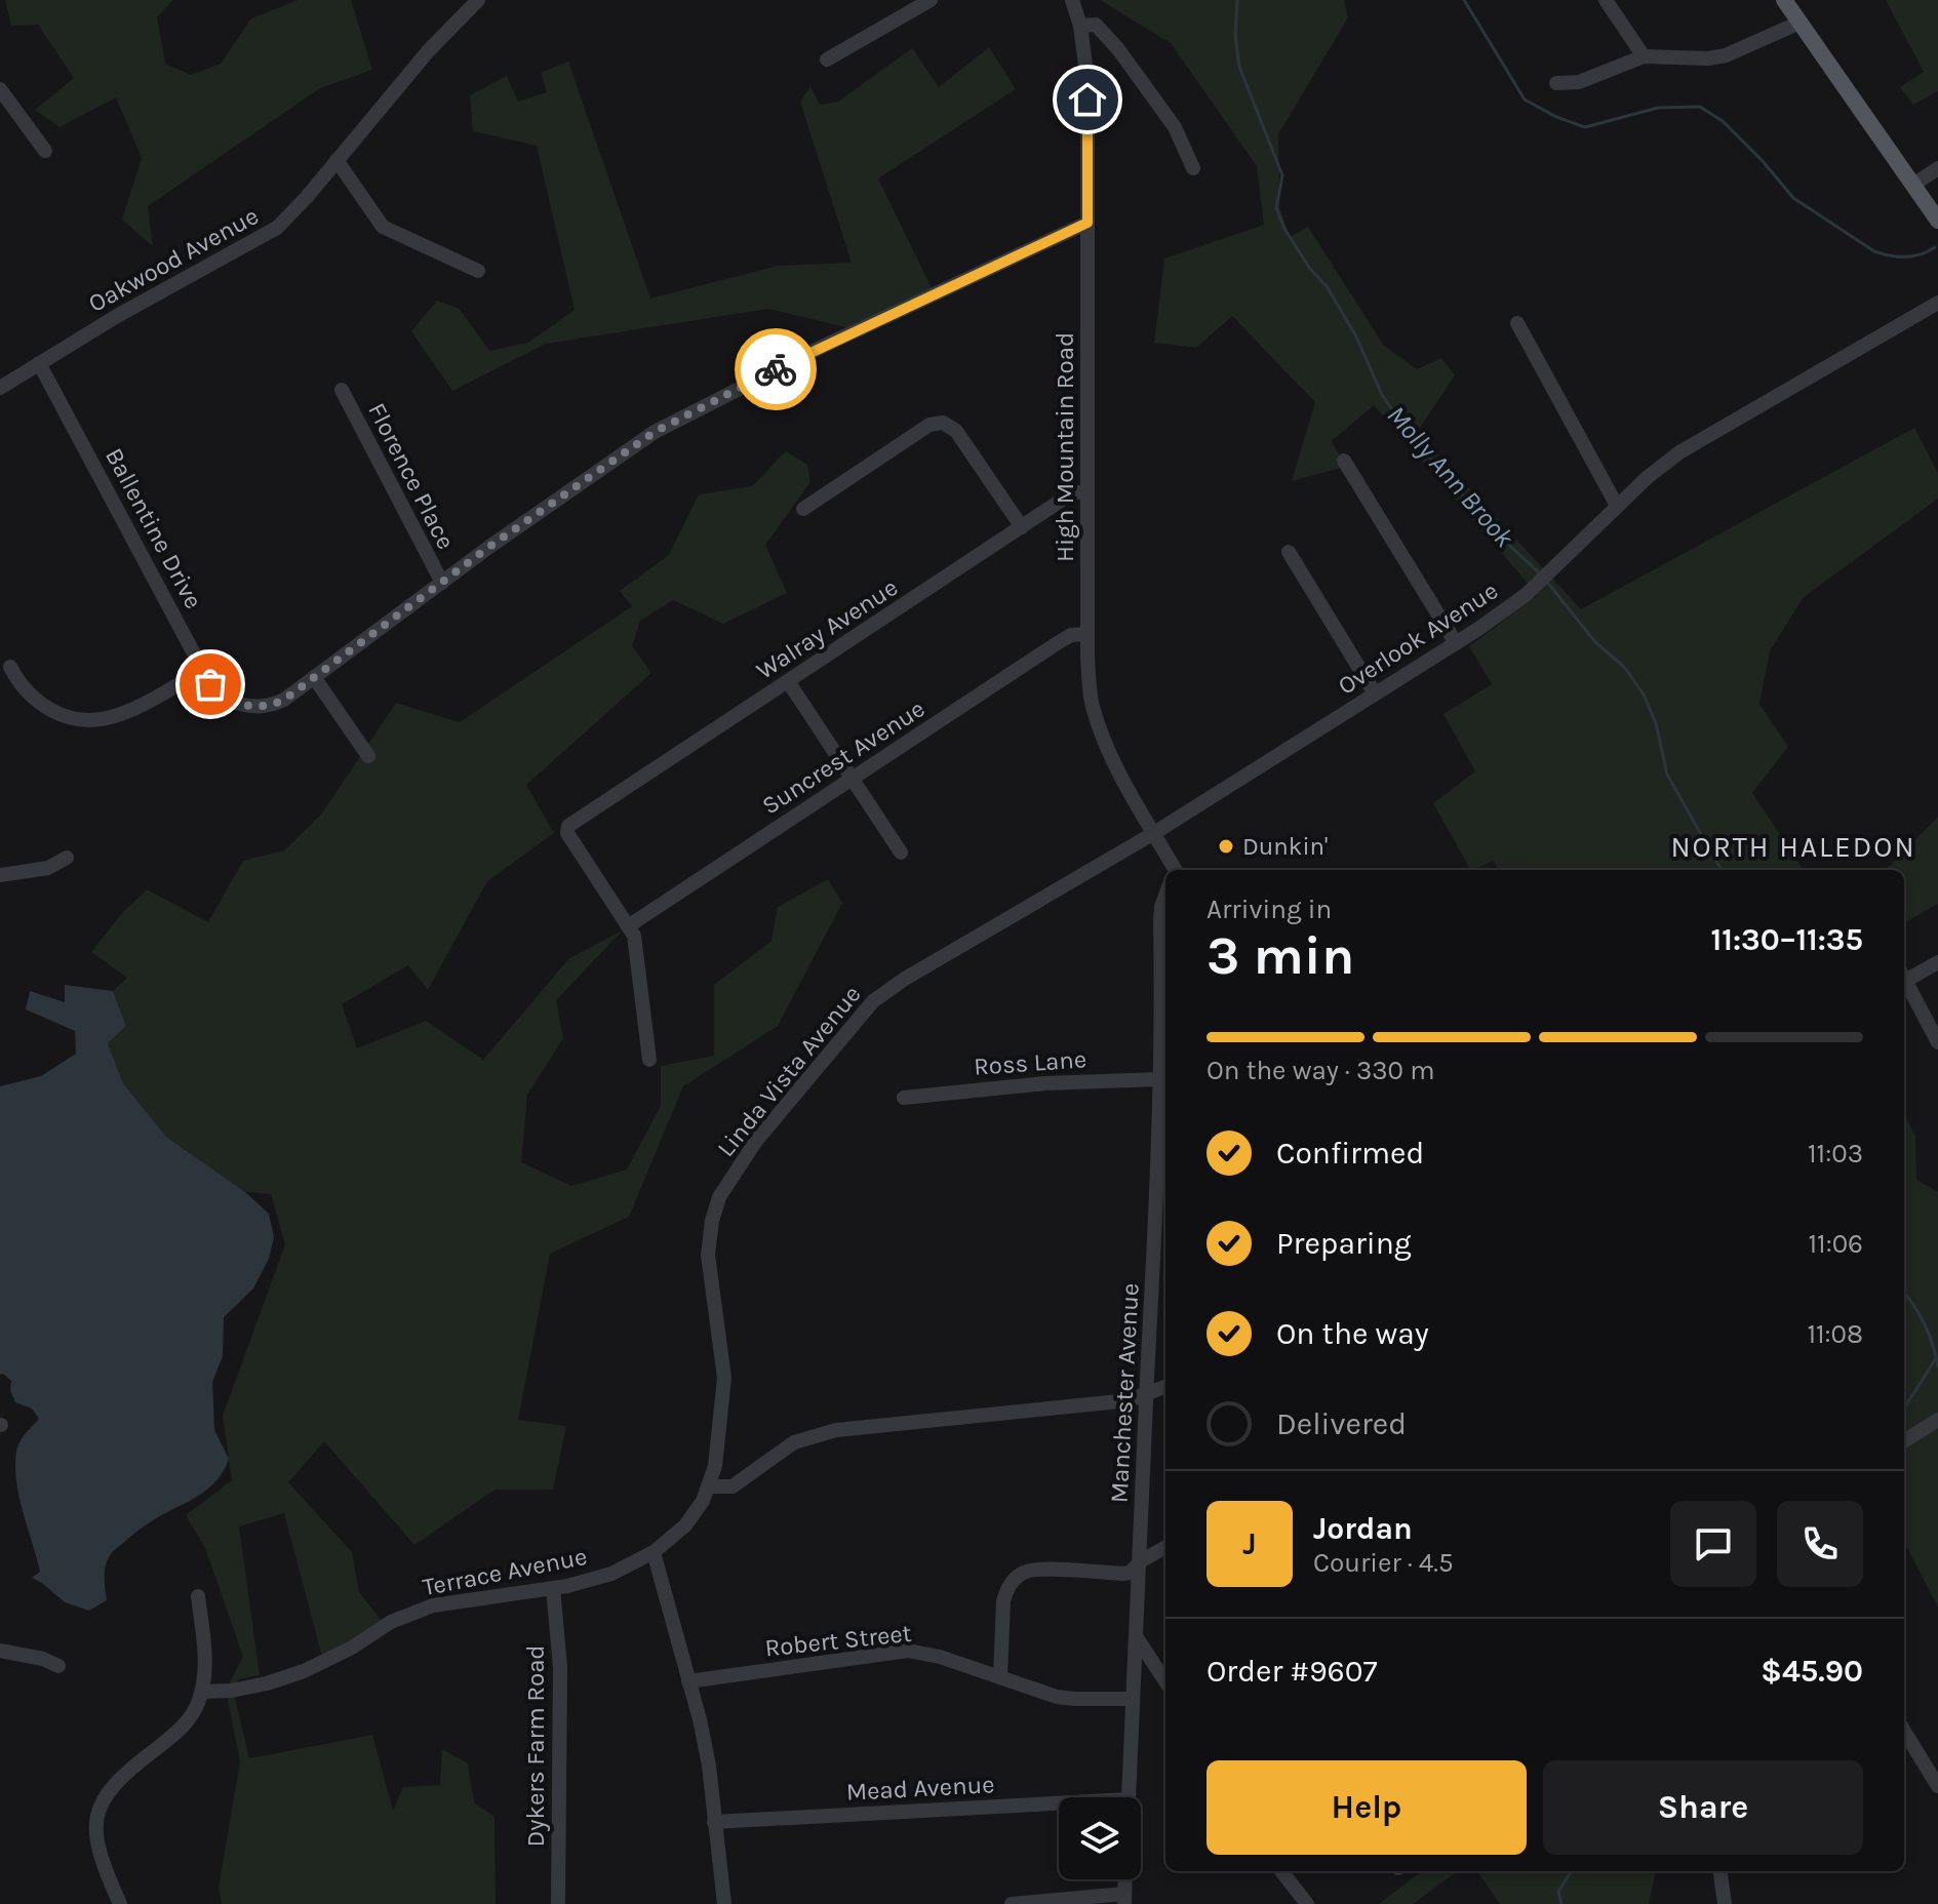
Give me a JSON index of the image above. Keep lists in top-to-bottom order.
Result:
{
  "streets": {
    "street": [
      "Oakwood Avenue",
      "High Mountain Road",
      "Florence Place",
      "Ballentine Drive",
      "Walray Avenue",
      "Overlook Avenue",
      "Suncrest Avenue",
      "Ross Lane",
      "Linda Vista Avenue",
      "Manchester Avenue",
      "Terrace Avenue",
      "Robert Street",
      "Dykers Farm Road",
      "Mead Avenue"
    ]
  },
  "crossings": [
    ["Oakwood Avenue", "Ballentine Drive"],
    ["High Mountain Road", "Ballentine Drive"],
    ["High Mountain Road", "Walray Avenue"],
    ["High Mountain Road", "Overlook Avenue"],
    ["High Mountain Road", "Suncrest Avenue"],
    ["High Mountain Road", "Linda Vista Avenue"],
    ["Florence Place", "Ballentine Drive"],
    ["Walray Avenue", "Suncrest Avenue"],
    ["Overlook Avenue", "Linda Vista Avenue"],
    ["Ross Lane", "Manchester Avenue"],
    ["Linda Vista Avenue", "Terrace Avenue"],
    ["Manchester Avenue", "Robert Street"],
    ["Terrace Avenue", "Dykers Farm Road"]
  ],
  "districts": ["NORTH HALEDON"],
  "water": ["Molly Ann Brook"],
  "places": ["Dunkin'"],
  "page": {
    "heading": ["3 min", "Arriving in", "11:30–11:35"],
    "panel": [
      "Jordan",
      "Courier · 4.5",
      "Order #9607",
      "$45.90"
    ],
    "bar": "On the way · 330 m",
    "list": [
      ["Confirmed", "11:03"],
      ["Preparing", "11:06"],
      ["On the way", "11:08"],
      "Delivered"
    ],
    "round": "J",
    "buttons": ["Help", "Share"]
  }
}
